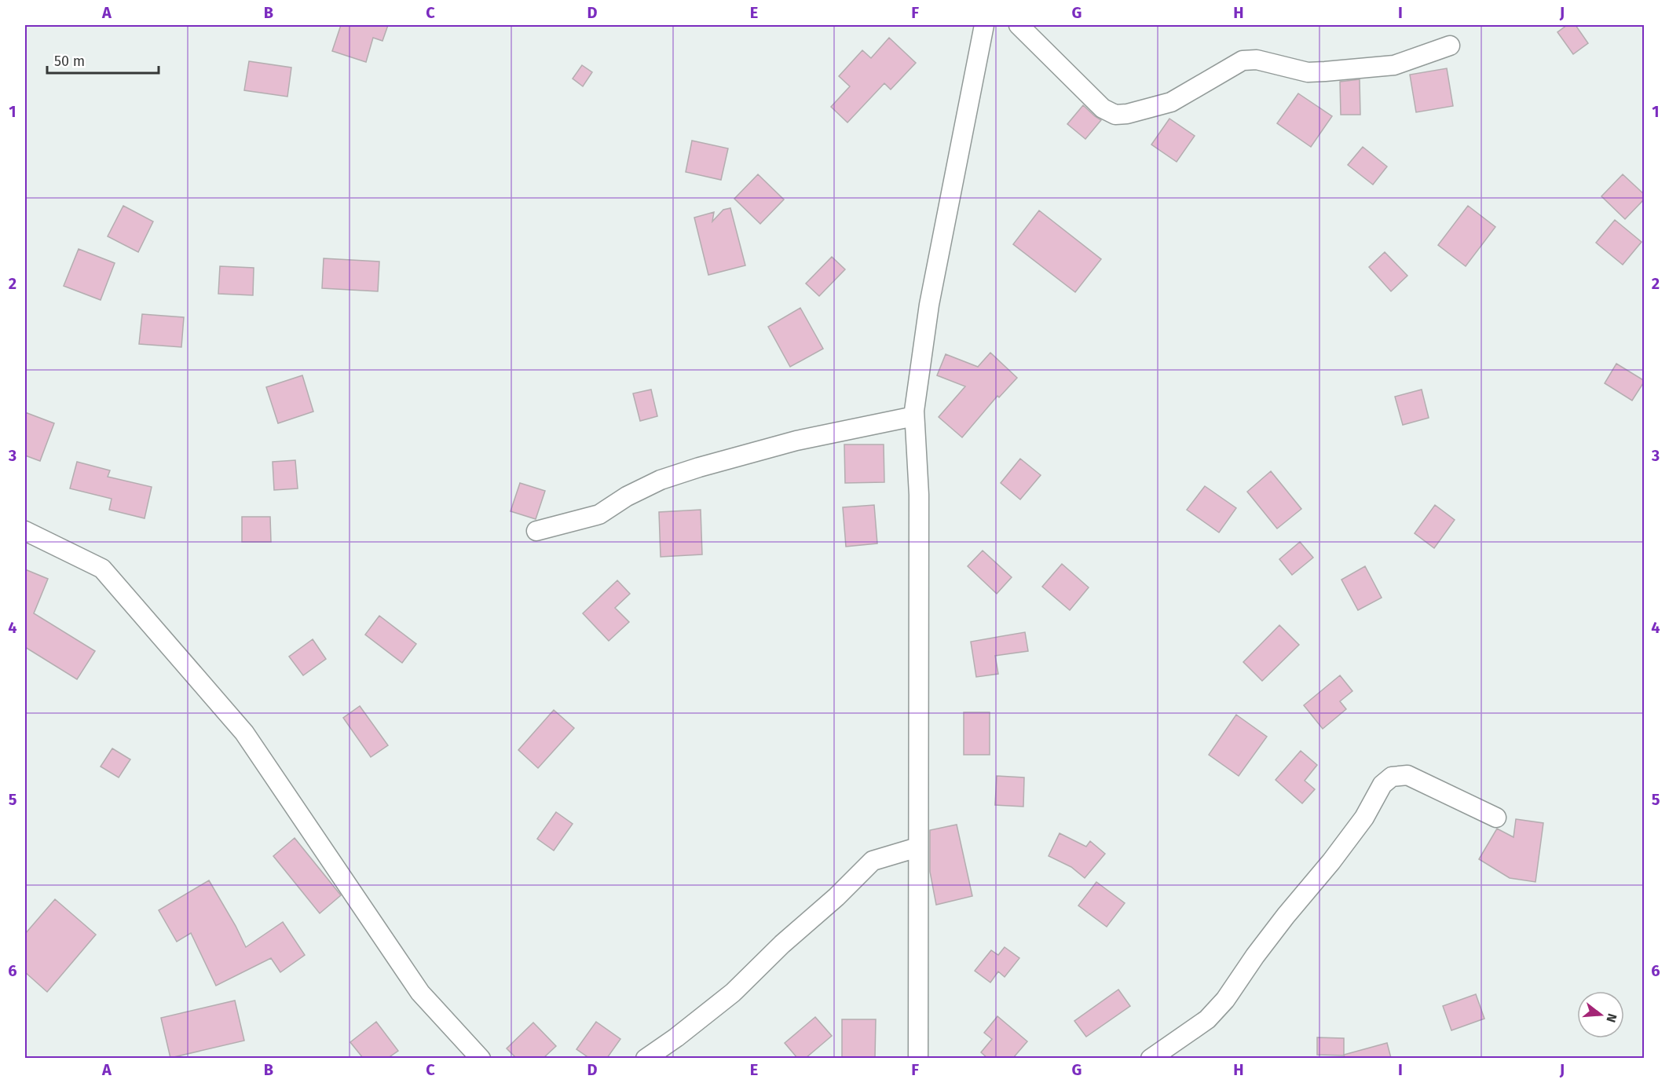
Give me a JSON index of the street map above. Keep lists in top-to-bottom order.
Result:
{
  "scale_bar": "50 m",
  "north": "right",
  "grid": {
    "columns": [
      "A",
      "B",
      "C",
      "D",
      "E",
      "F",
      "G",
      "H",
      "I",
      "J"
    ],
    "rows": [
      "1",
      "2",
      "3",
      "4",
      "5",
      "6"
    ]
  }
}
